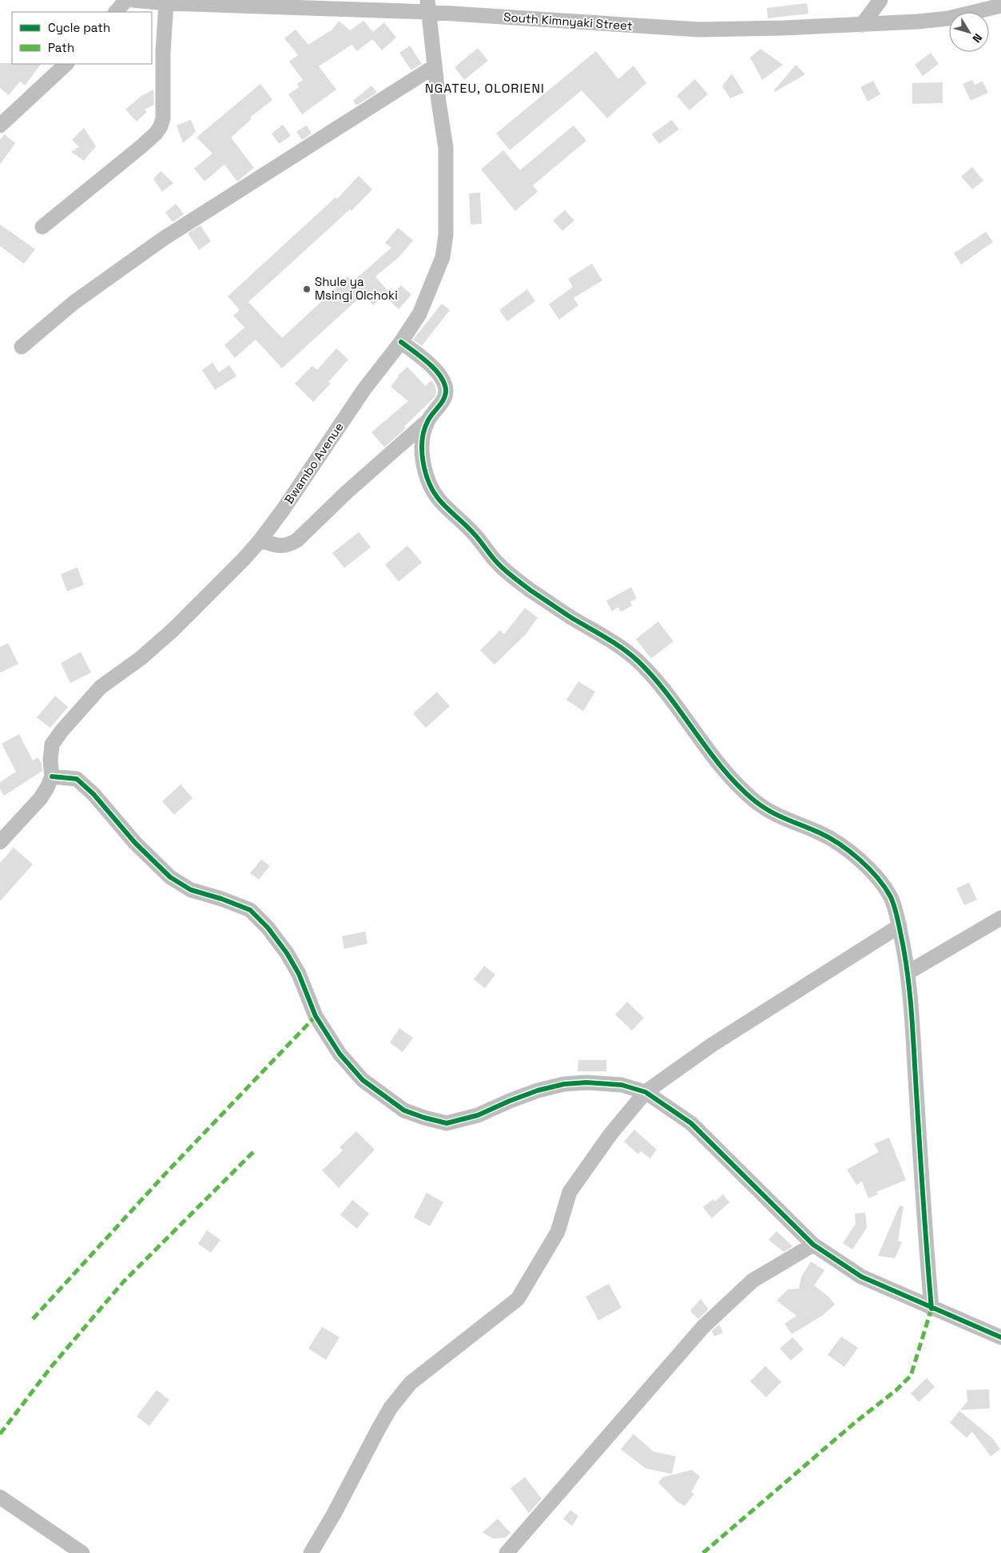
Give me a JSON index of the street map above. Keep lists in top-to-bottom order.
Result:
{
  "streets": {
    "street": ["South Kimnyaki Street", "Bwambo Avenue"]
  },
  "crossings": [
    ["South Kimnyaki Street", "Bwambo Avenue"]
  ],
  "districts": ["NGATEU, OLORIENI"],
  "places": ["Shule ya Msingi Olchoki"],
  "legend": ["Cycle path", "Path"],
  "north": "bottom right"
}
